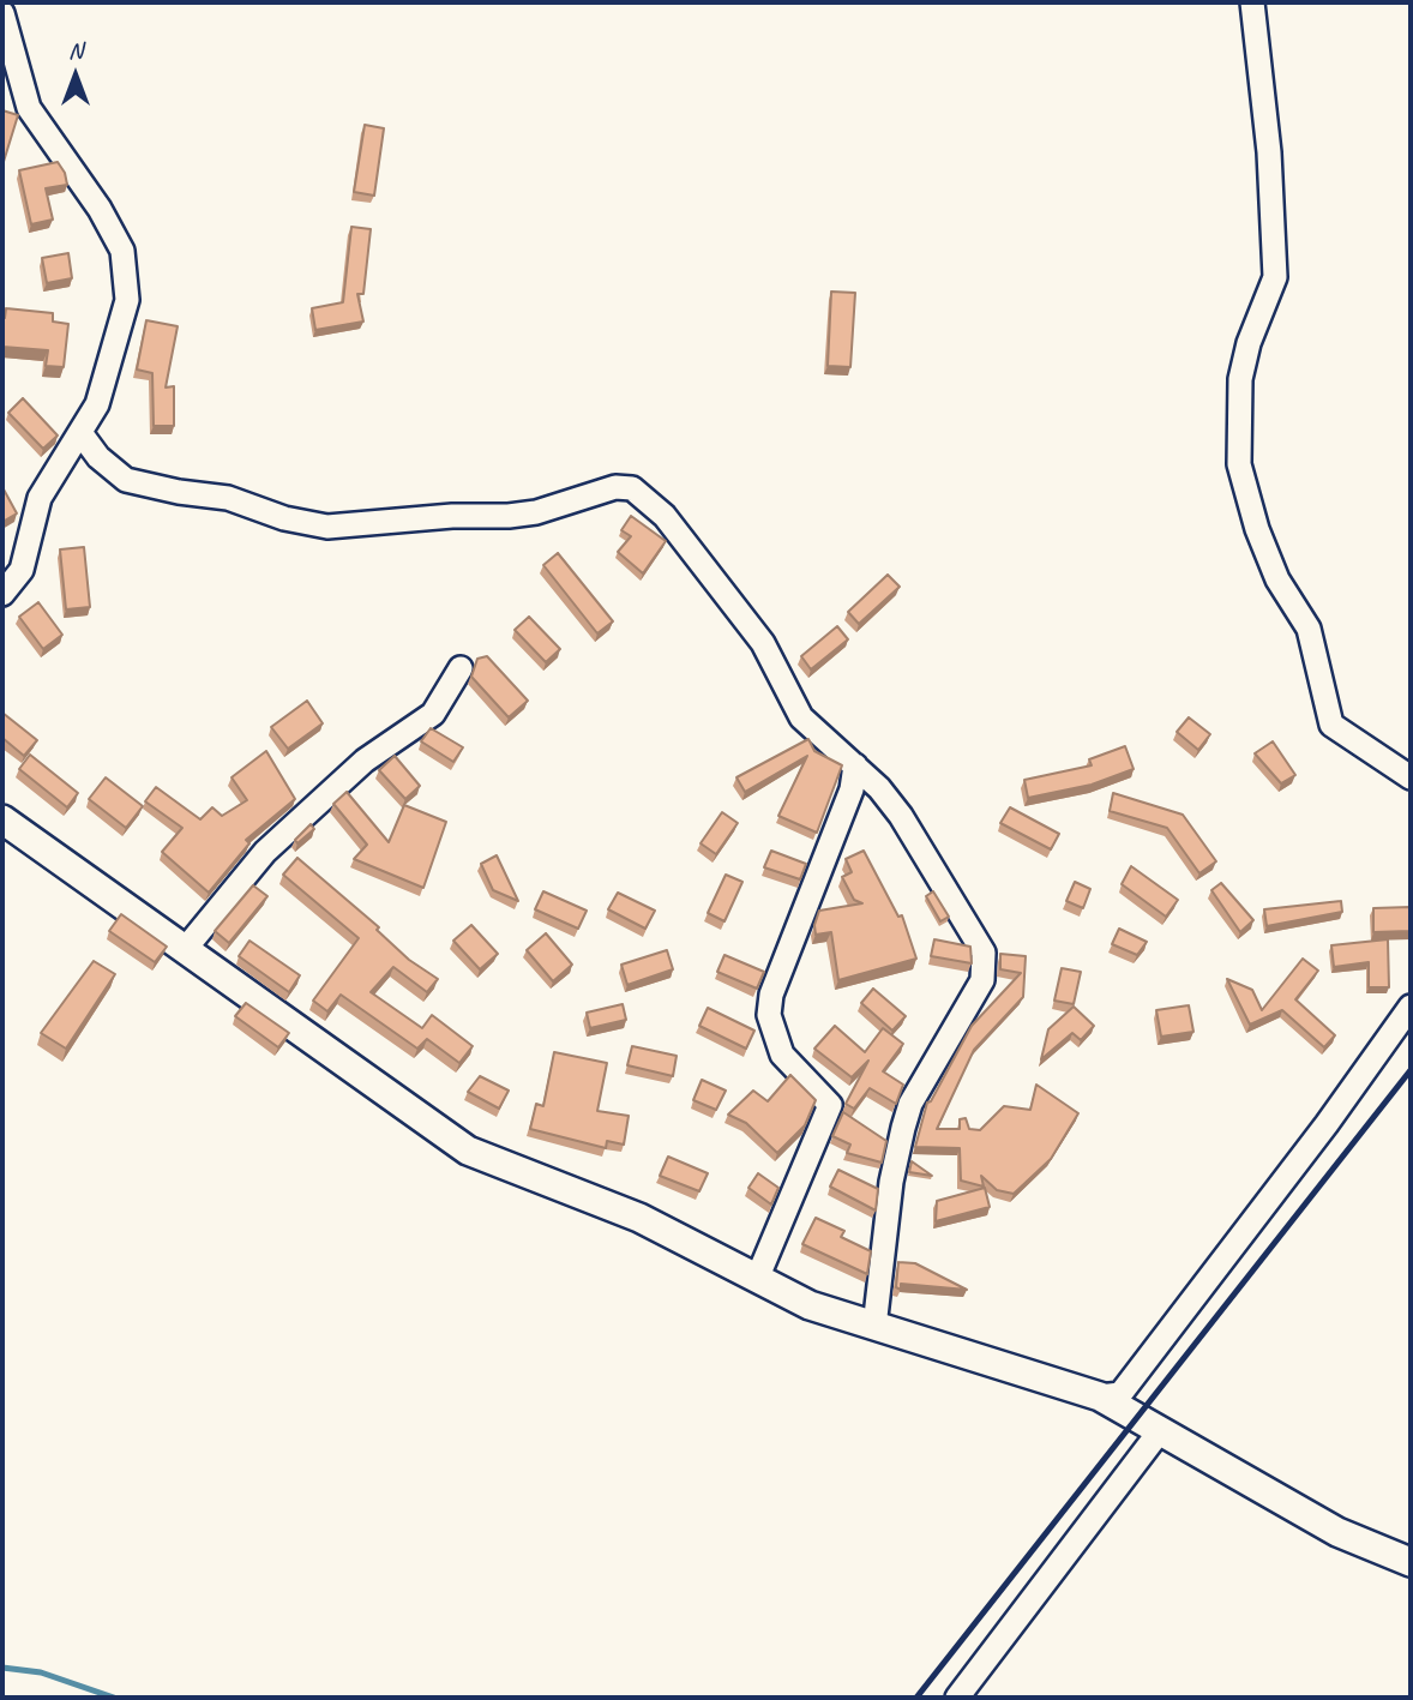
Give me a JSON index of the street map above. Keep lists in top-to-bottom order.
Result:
{
  "north": "top"
}
